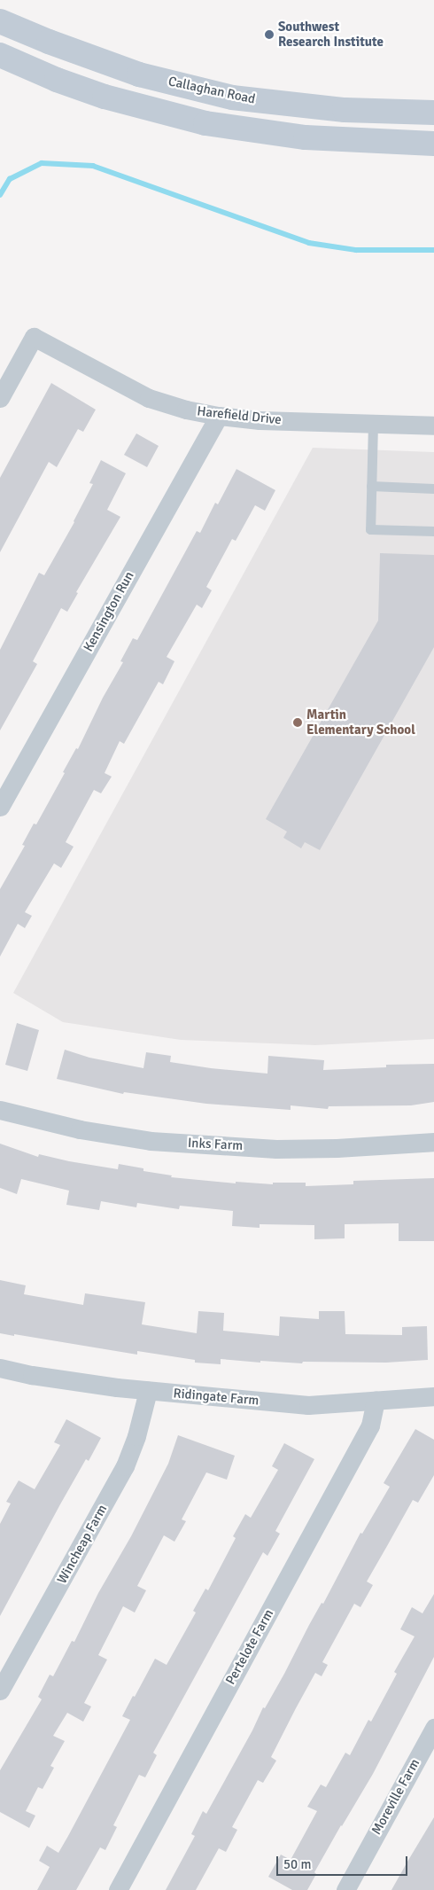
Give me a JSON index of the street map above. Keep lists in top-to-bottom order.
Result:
{
  "streets": {
    "main road": ["Callaghan Road"],
    "street": [
      "Harefield Drive",
      "Kensington Run",
      "Inks Farm",
      "Ridingate Farm",
      "Wincheap Farm",
      "Pertelote Farm",
      "Moreville Farm"
    ]
  },
  "crossings": [
    ["Harefield Drive", "Kensington Run"],
    ["Ridingate Farm", "Wincheap Farm"],
    ["Ridingate Farm", "Pertelote Farm"]
  ],
  "places": ["Southwest Research Institute", "Martin Elementary School"],
  "scale_bar": "50 m"
}
